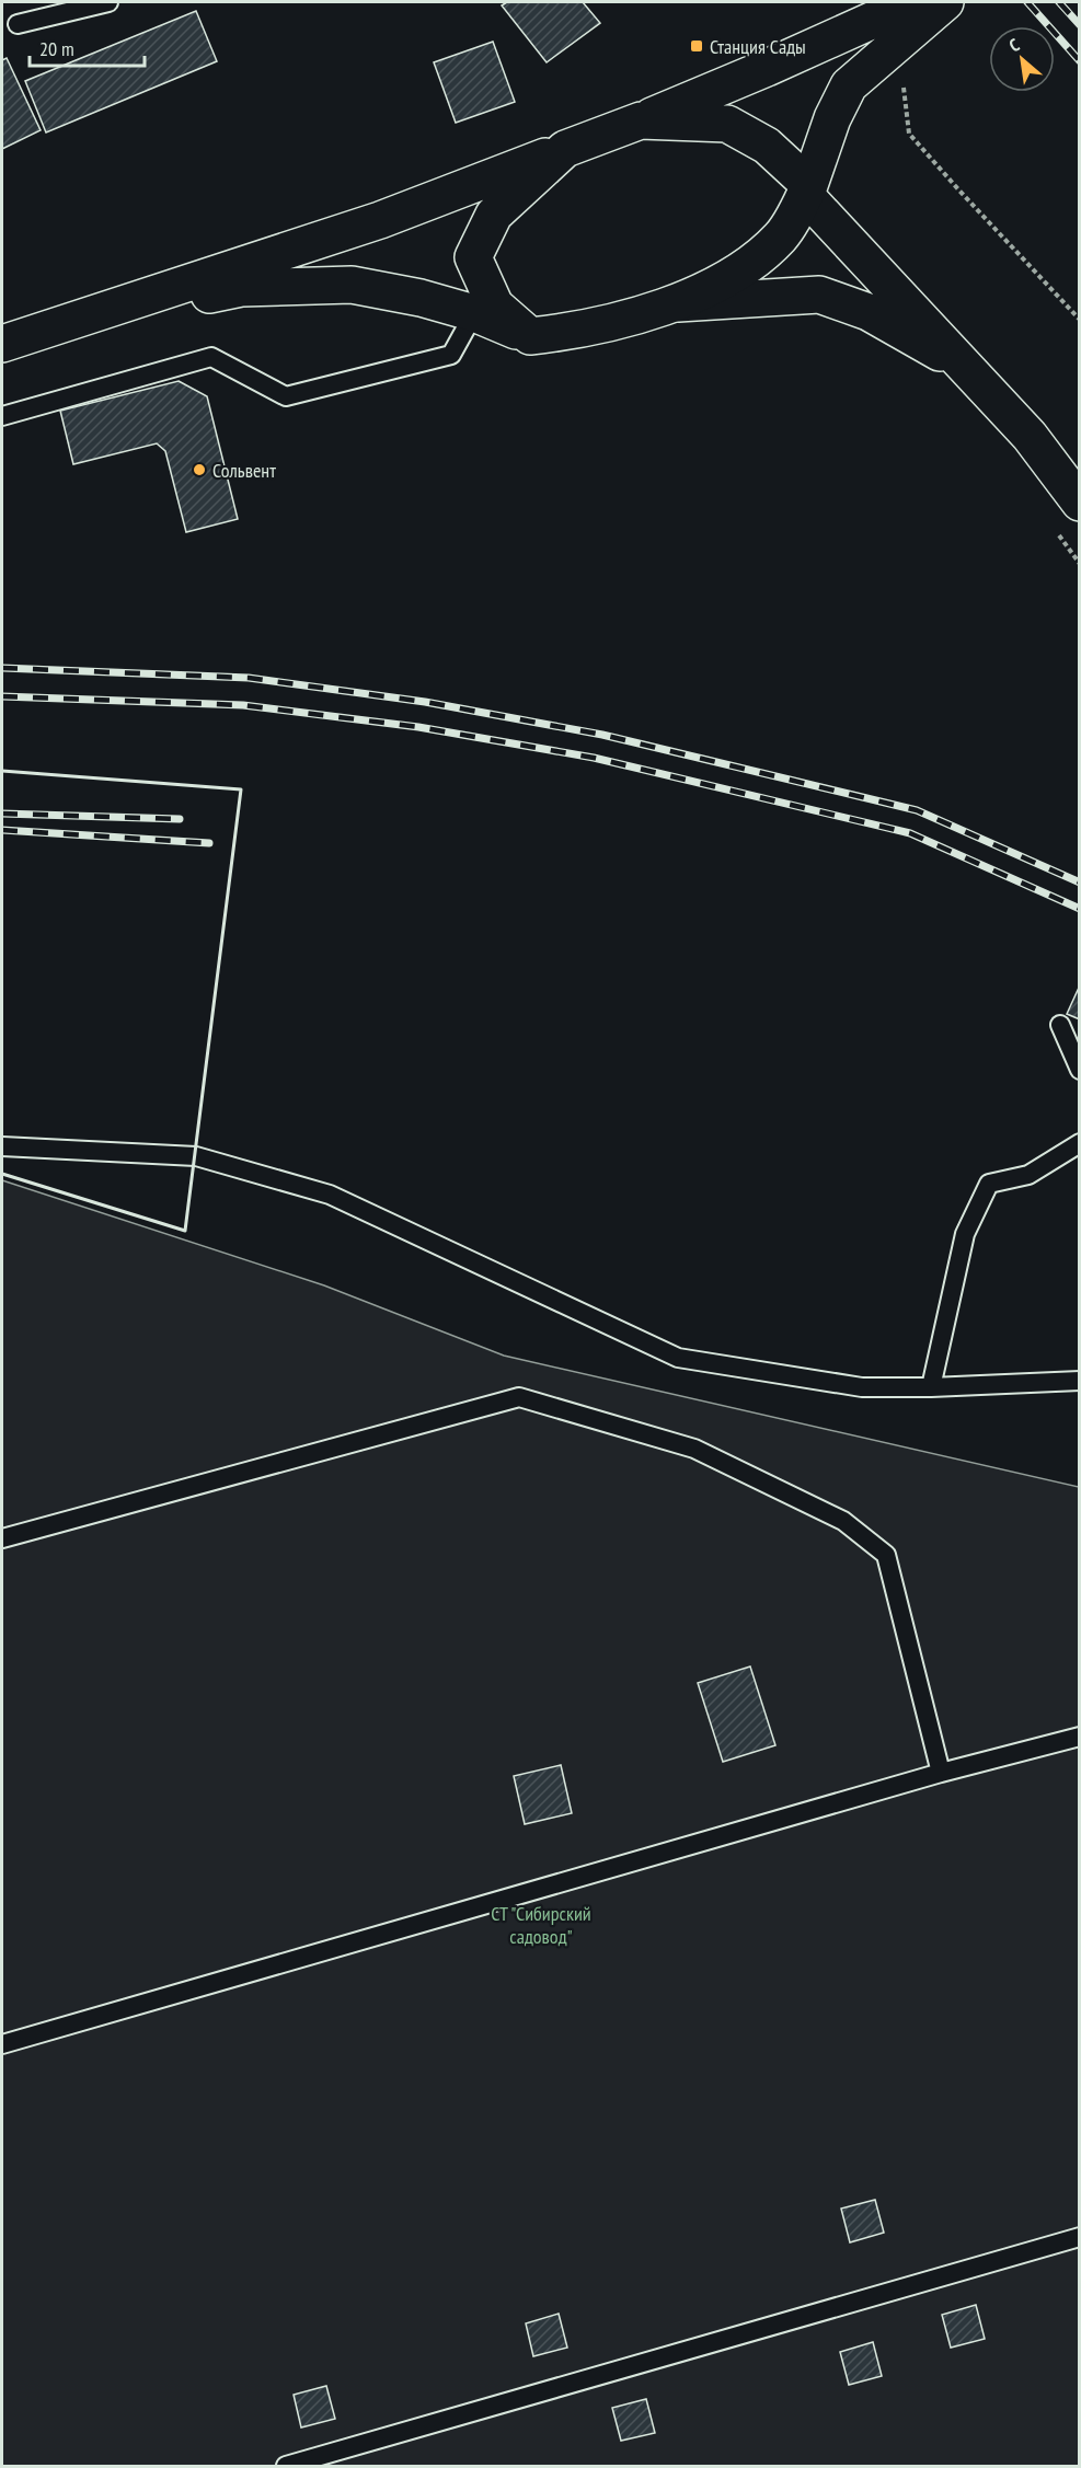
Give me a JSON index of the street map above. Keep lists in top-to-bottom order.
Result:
{
  "parks": ["СТ \"Сибирский садовод\""],
  "places": {
    "transit": ["Станция Сады"],
    "other": ["Сольвент"]
  },
  "scale_bar": "20 m",
  "north": "top left"
}
